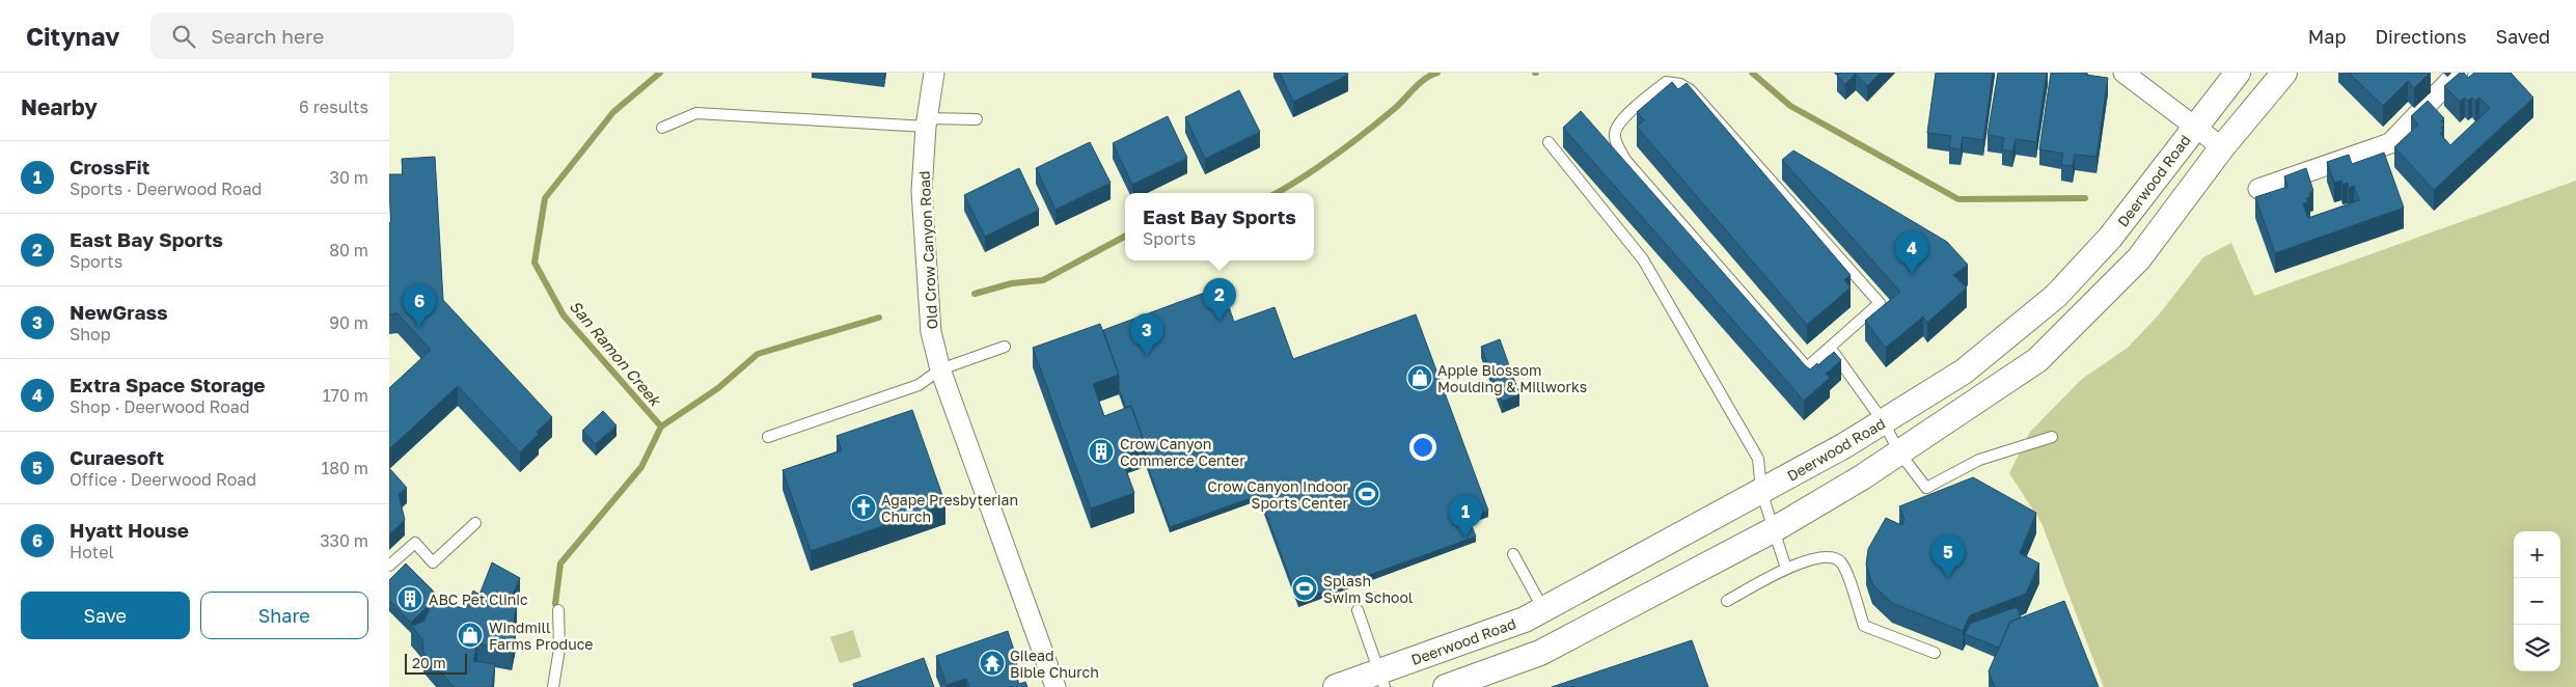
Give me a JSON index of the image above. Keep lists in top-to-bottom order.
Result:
{
  "streets": {
    "street": ["Deerwood Road", "Old Crow Canyon Road"]
  },
  "water": ["San Ramon Creek"],
  "places": {
    "shop": ["Apple Blossom Moulding & Millworks", "Windmill Farms Produce"],
    "building": ["Crow Canyon Commerce Center", "ABC Pet Clinic"],
    "sports": ["Crow Canyon Indoor Sports Center", "Splash Swim School"],
    "church": ["Agape Presbyterian Church"],
    "temple": ["Gilead Bible Church"]
  },
  "scale_bar": "20 m",
  "page": {
    "header": "Citynav",
    "search": "Search here",
    "nav": ["Map", "Directions", "Saved"],
    "heading": ["Nearby", "6 results"],
    "list": [
      {
        "mark": "1",
        "name": "CrossFit",
        "note": "Sports · Deerwood Road",
        "value": "30 m"
      },
      {
        "mark": "2",
        "name": "East Bay Sports",
        "note": "Sports",
        "value": "80 m"
      },
      {
        "mark": "3",
        "name": "NewGrass",
        "note": "Shop",
        "value": "90 m"
      },
      {
        "mark": "4",
        "name": "Extra Space Storage",
        "note": "Shop · Deerwood Road",
        "value": "170 m"
      },
      {
        "mark": "5",
        "name": "Curaesoft",
        "note": "Office · Deerwood Road",
        "value": "180 m"
      },
      {
        "mark": "6",
        "name": "Hyatt House",
        "note": "Hotel",
        "value": "330 m"
      }
    ],
    "popup": ["East Bay Sports", "Sports"],
    "pins": [
      "4",
      "2",
      "6",
      "3",
      "1",
      "5"
    ],
    "map_buttons": ["+", "−"],
    "buttons": ["Save", "Share"],
    "scale": "20 m"
  }
}
